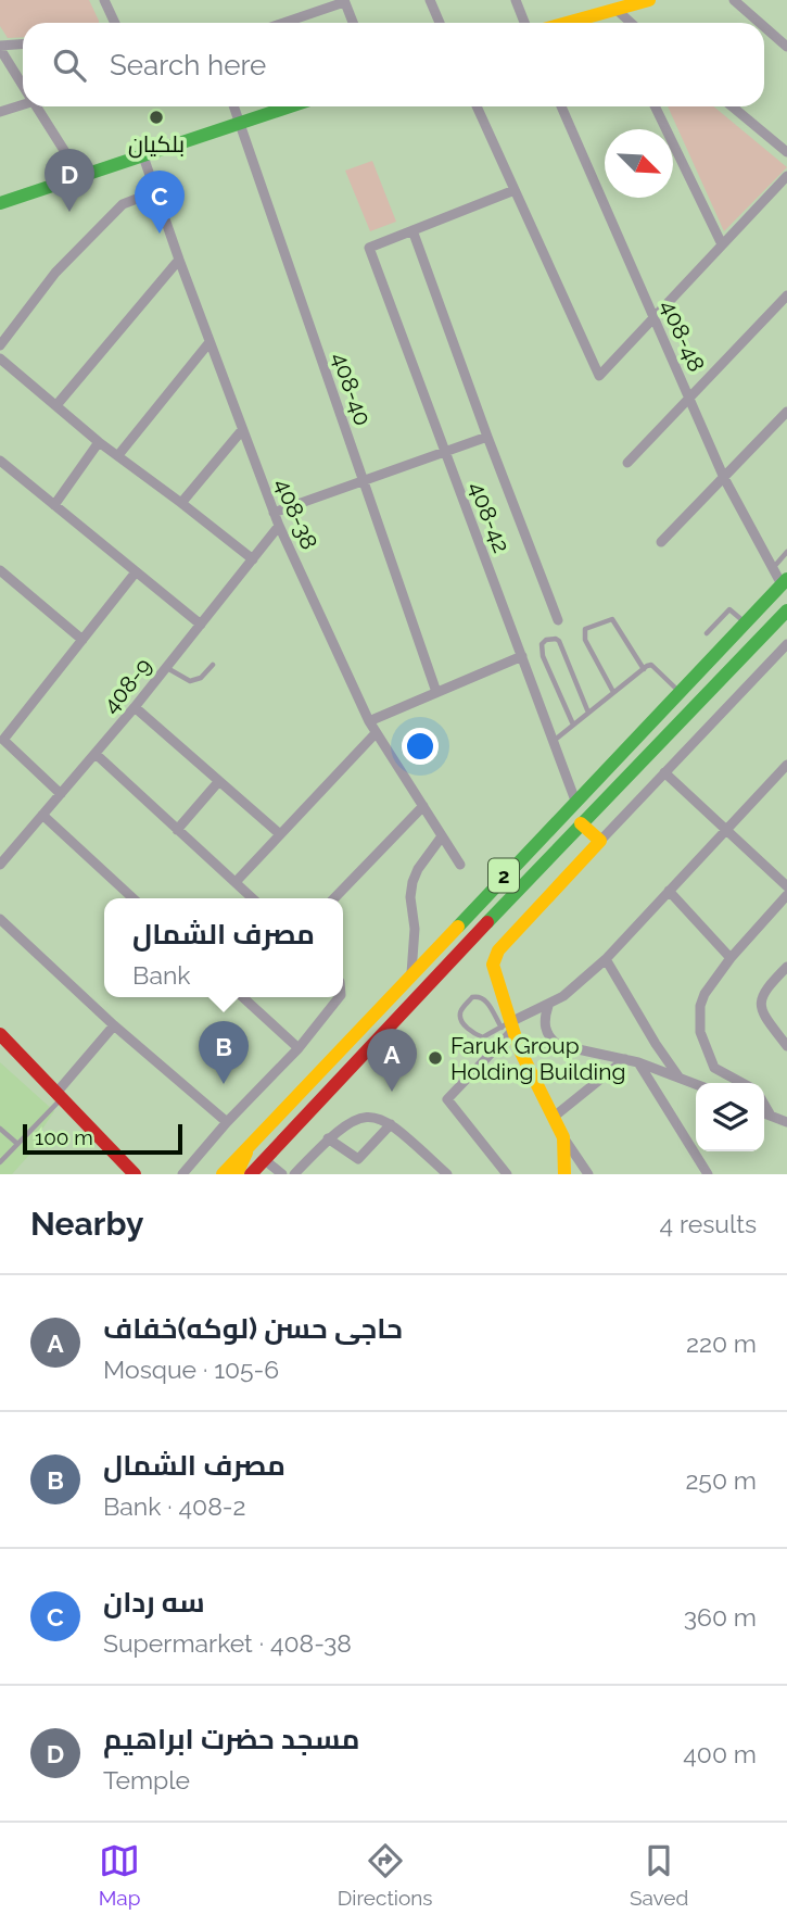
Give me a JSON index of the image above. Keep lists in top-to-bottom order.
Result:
{
  "streets": {
    "main road": ["2"],
    "street": [
      "408-48",
      "408-40",
      "408-38",
      "408-42",
      "408-9"
    ]
  },
  "crossings": [
    ["408-48", "2"],
    ["408-38", "408-9"],
    ["408-42", "2"]
  ],
  "places": ["بلکیان", "Faruk Group Holding Building"],
  "scale_bar": "100 m",
  "north": "bottom right",
  "page": {
    "search": "Search here",
    "pins": [
      "D",
      "C",
      "B",
      "A"
    ],
    "popup": ["مصرف الشمال", "Bank"],
    "scale": "100 m",
    "heading": ["Nearby", "4 results"],
    "list": [
      {
        "mark": "A",
        "name": "حاجی حسن (لوکه)خفاف",
        "note": "Mosque · 105-6",
        "value": "220 m"
      },
      {
        "mark": "B",
        "name": "مصرف الشمال",
        "note": "Bank · 408-2",
        "value": "250 m"
      },
      {
        "mark": "C",
        "name": "سه ردان",
        "note": "Supermarket · 408-38",
        "value": "360 m"
      },
      {
        "mark": "D",
        "name": "مسجد حضرت ابراهیم",
        "note": "Temple",
        "value": "400 m"
      }
    ],
    "nav": ["Map", "Directions", "Saved"]
  }
}
